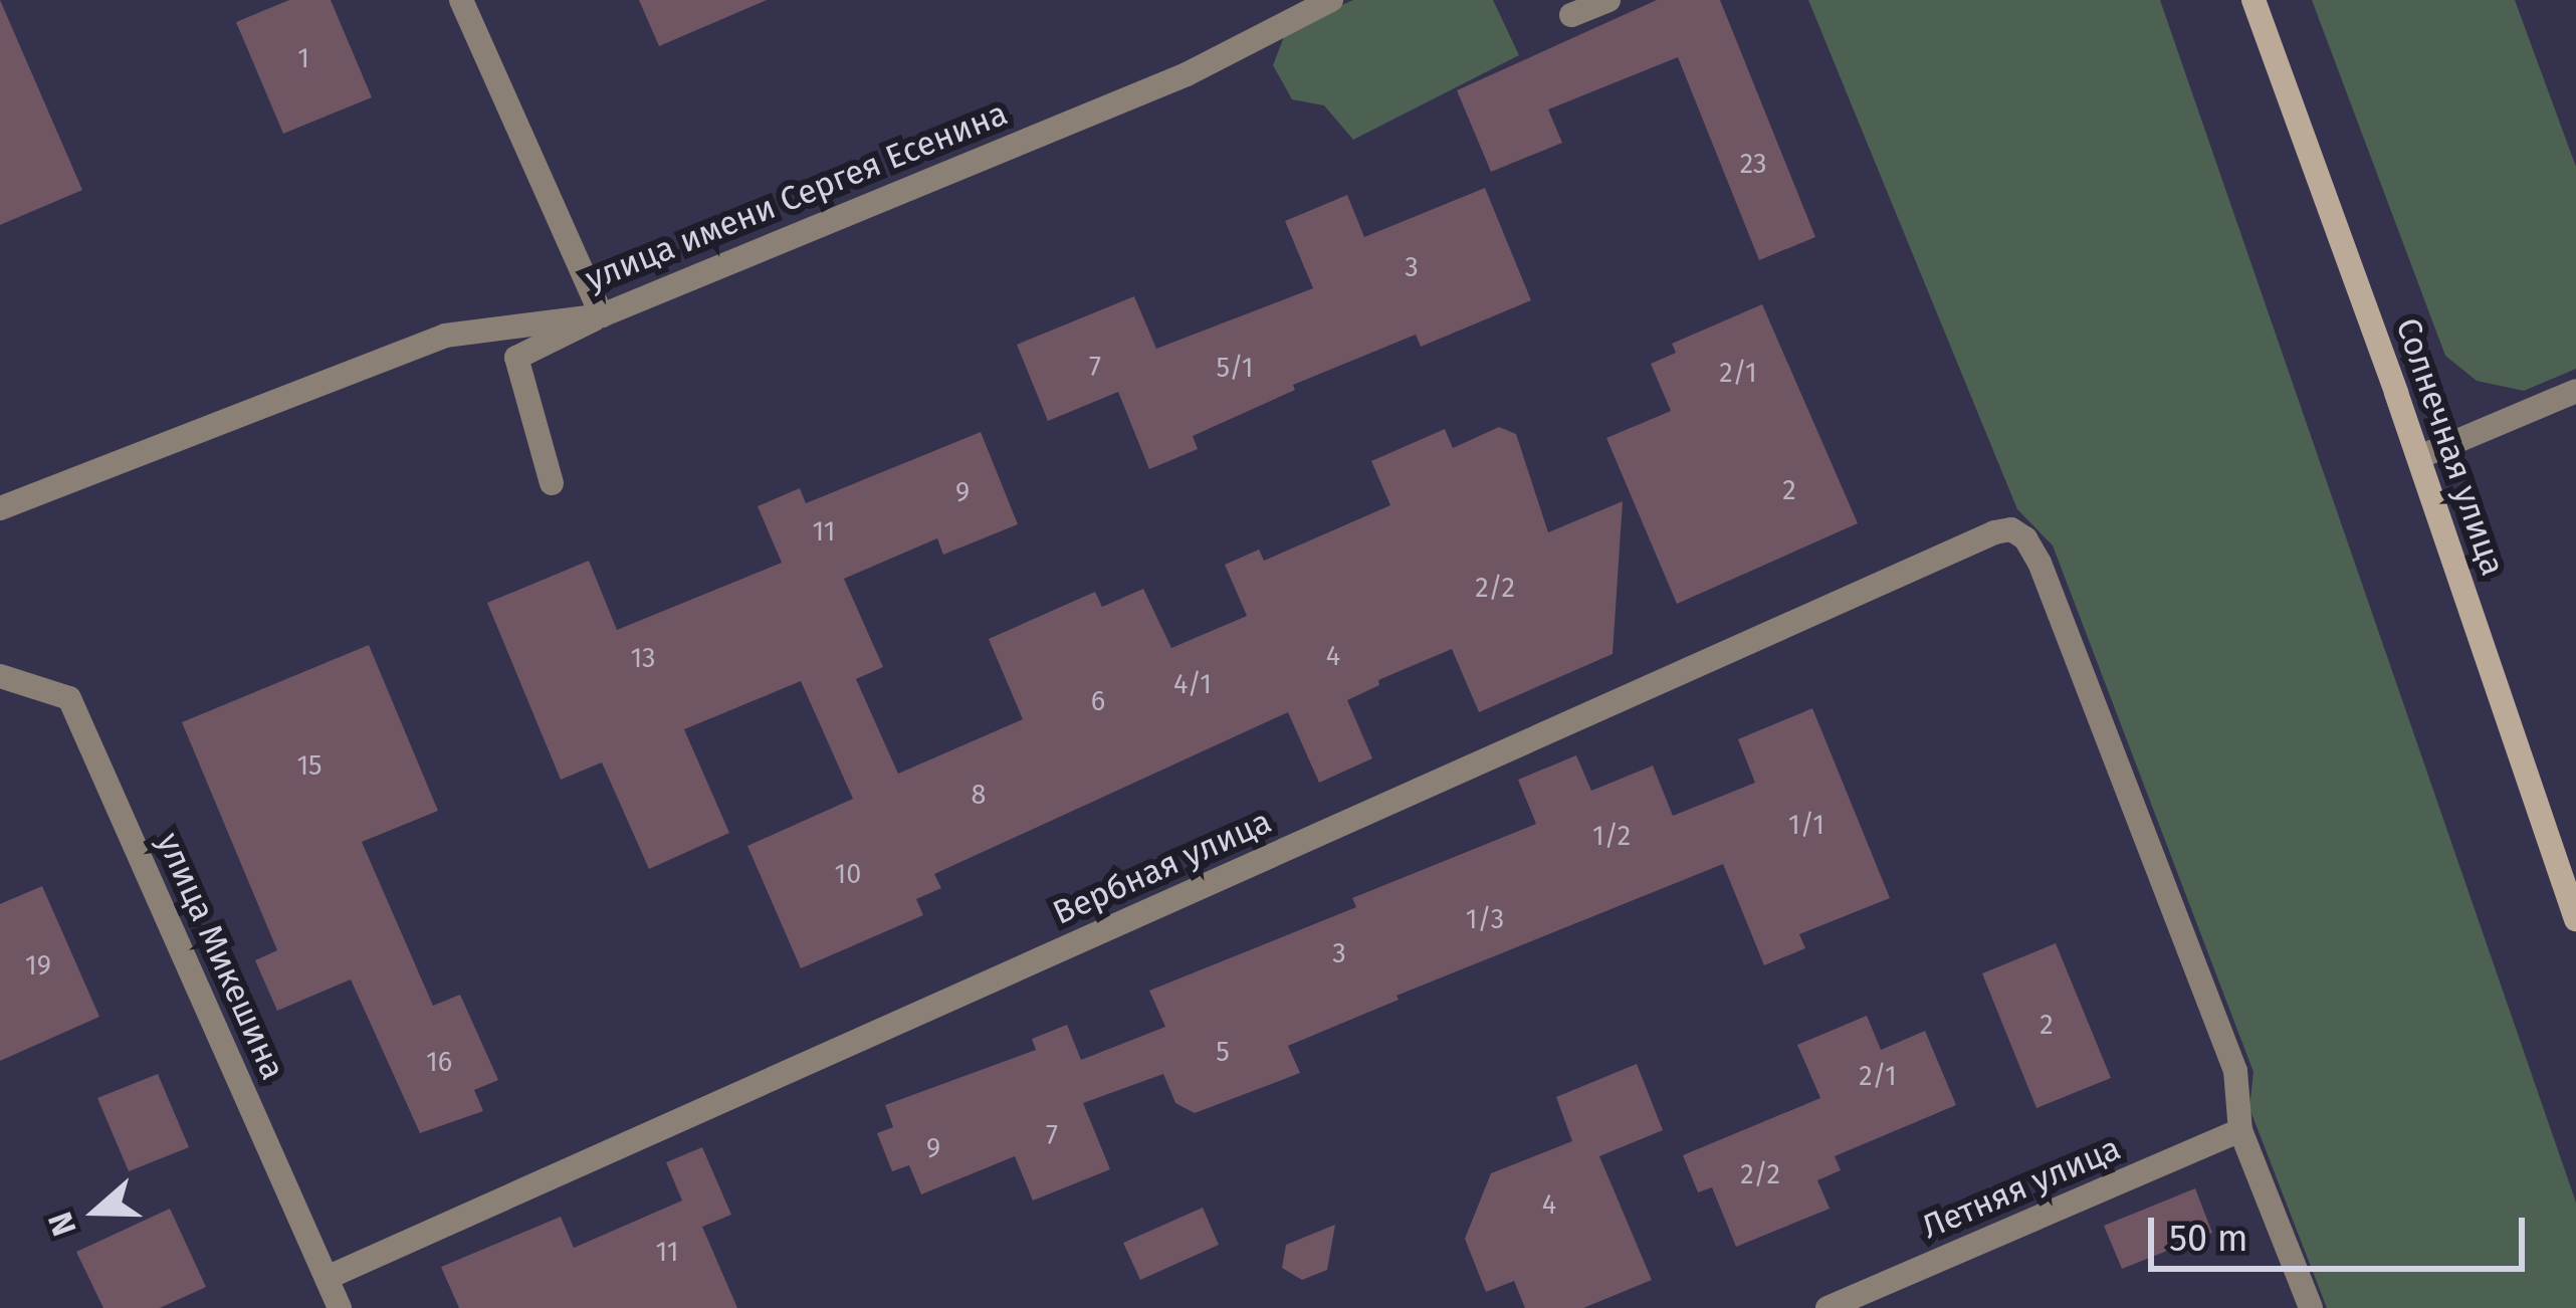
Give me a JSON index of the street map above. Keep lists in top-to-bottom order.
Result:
{
  "streets": {
    "main road": ["Солнечная улица"],
    "street": [
      "улица имени Сергея Есенина",
      "Вербная улица",
      "улица Микешина",
      "Летняя улица"
    ]
  },
  "crossings": [
    ["Вербная улица", "улица Микешина"],
    ["Вербная улица", "Летняя улица"]
  ],
  "house_numbers": [
    "1",
    "23",
    "3",
    "7",
    "5/1",
    "2/1",
    "2",
    "9",
    "11",
    "2/2",
    "4",
    "13",
    "4/1",
    "6",
    "15",
    "8",
    "1/1",
    "1/2",
    "10",
    "1/3",
    "3",
    "19",
    "2",
    "5",
    "16",
    "2/1",
    "7",
    "9",
    "2/2",
    "4",
    "11"
  ],
  "scale_bar": "50 m",
  "north": "left"
}
